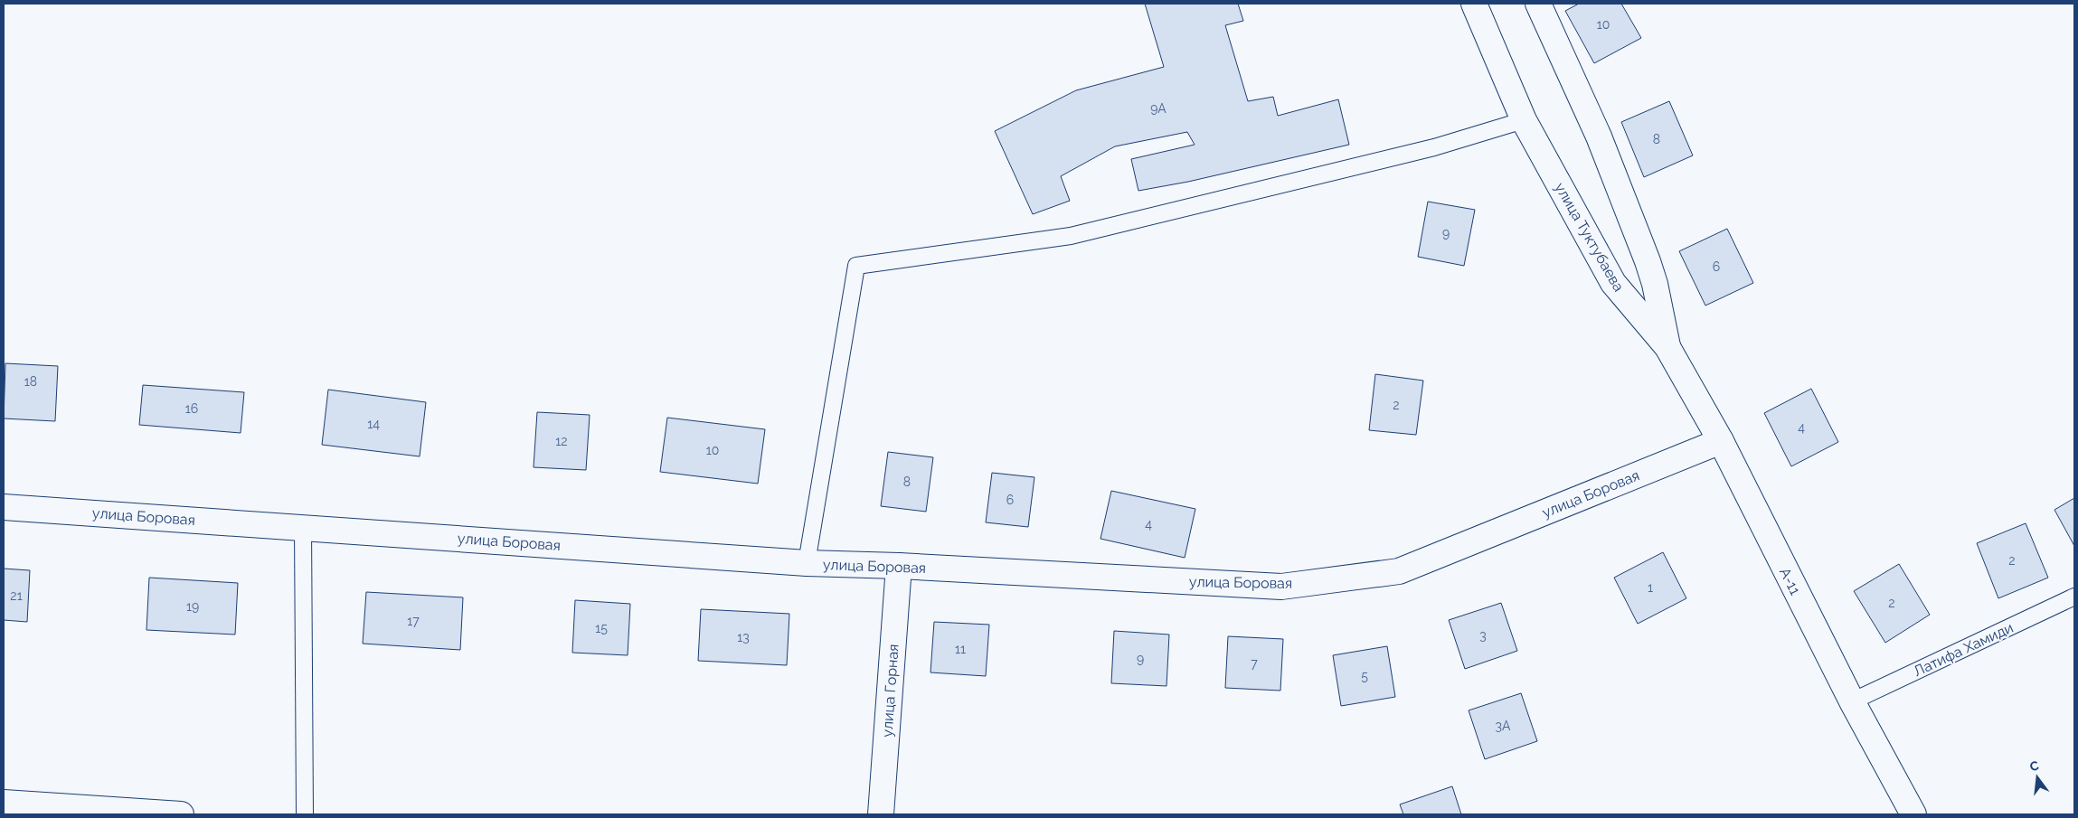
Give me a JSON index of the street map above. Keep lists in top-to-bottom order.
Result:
{
  "streets": {
    "main road": [
      "улица Туктубаева",
      "улица Боровая",
      "А-11",
      "улица Горная"
    ],
    "lane": ["Латифа Хамиди"]
  },
  "crossings": [
    ["улица Туктубаева", "А-11"],
    ["улица Боровая", "А-11"],
    ["улица Боровая", "улица Горная"],
    ["А-11", "Латифа Хамиди"]
  ],
  "house_numbers": [
    "10",
    "9А",
    "8",
    "9",
    "6",
    "18",
    "2",
    "16",
    "14",
    "4",
    "12",
    "10",
    "8",
    "6",
    "4",
    "2",
    "1",
    "21",
    "2",
    "19",
    "17",
    "15",
    "3",
    "13",
    "11",
    "9",
    "7",
    "5",
    "3А"
  ],
  "north": "top"
}
